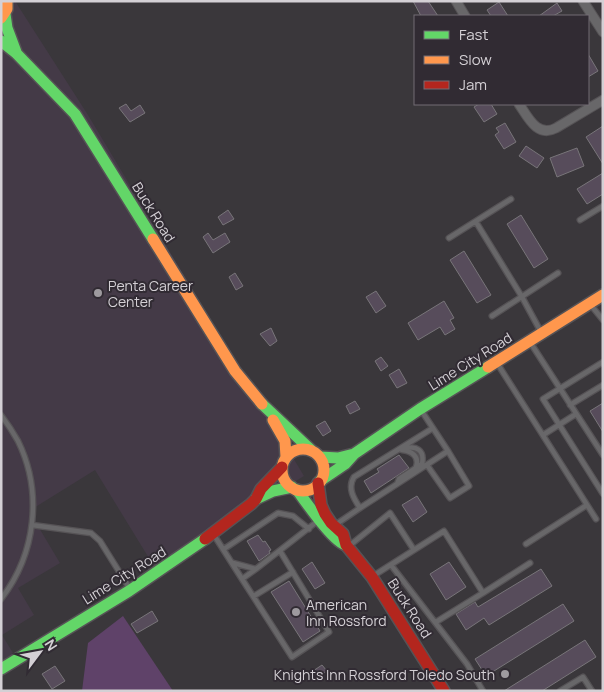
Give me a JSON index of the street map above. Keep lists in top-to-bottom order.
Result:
{
  "streets": {
    "street": ["Buck Road", "Lime City Road"]
  },
  "crossings": [
    ["Buck Road", "Lime City Road"]
  ],
  "places": ["Penta Career Center", "American Inn Rossford", "Knights Inn Rossford Toledo South"],
  "legend": ["Fast", "Slow", "Jam"],
  "north": "top right"
}
